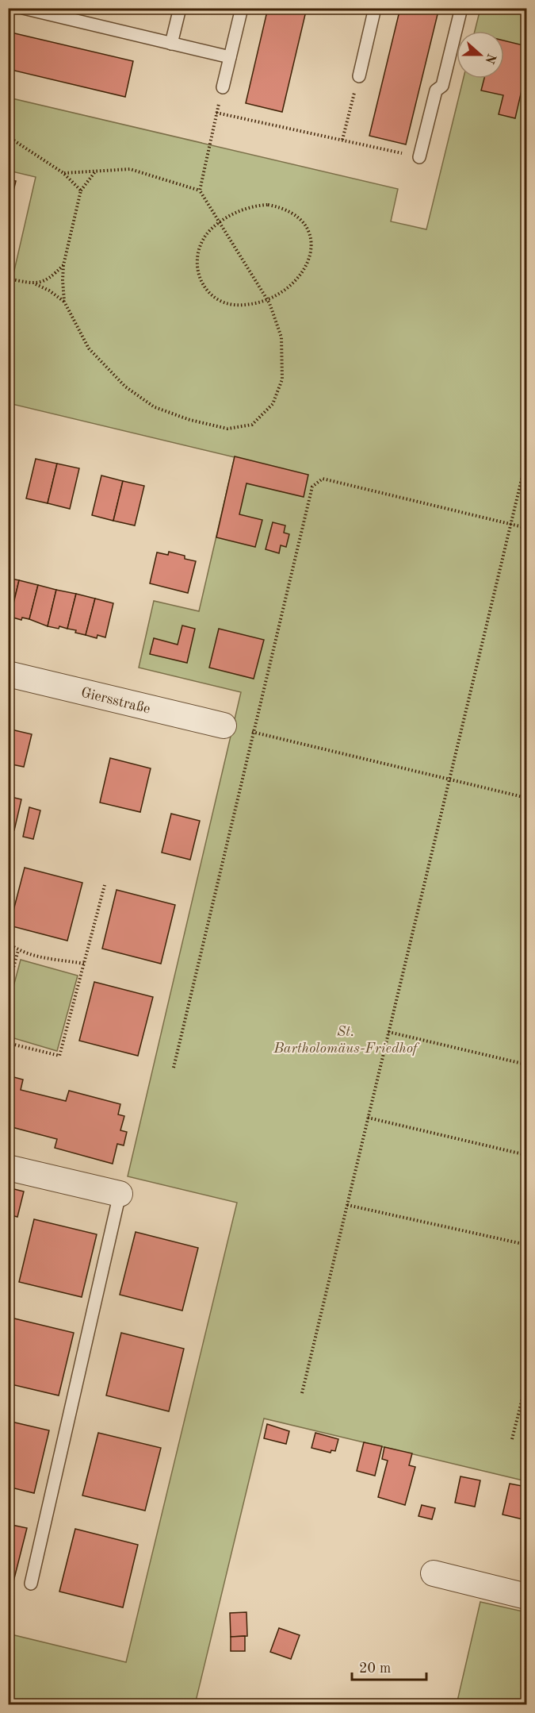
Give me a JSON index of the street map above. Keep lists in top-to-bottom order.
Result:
{
  "streets": {
    "street": ["Giersstraße"]
  },
  "parks": ["St. Bartholomäus-Friedhof"],
  "scale_bar": "20 m",
  "north": "right"
}
